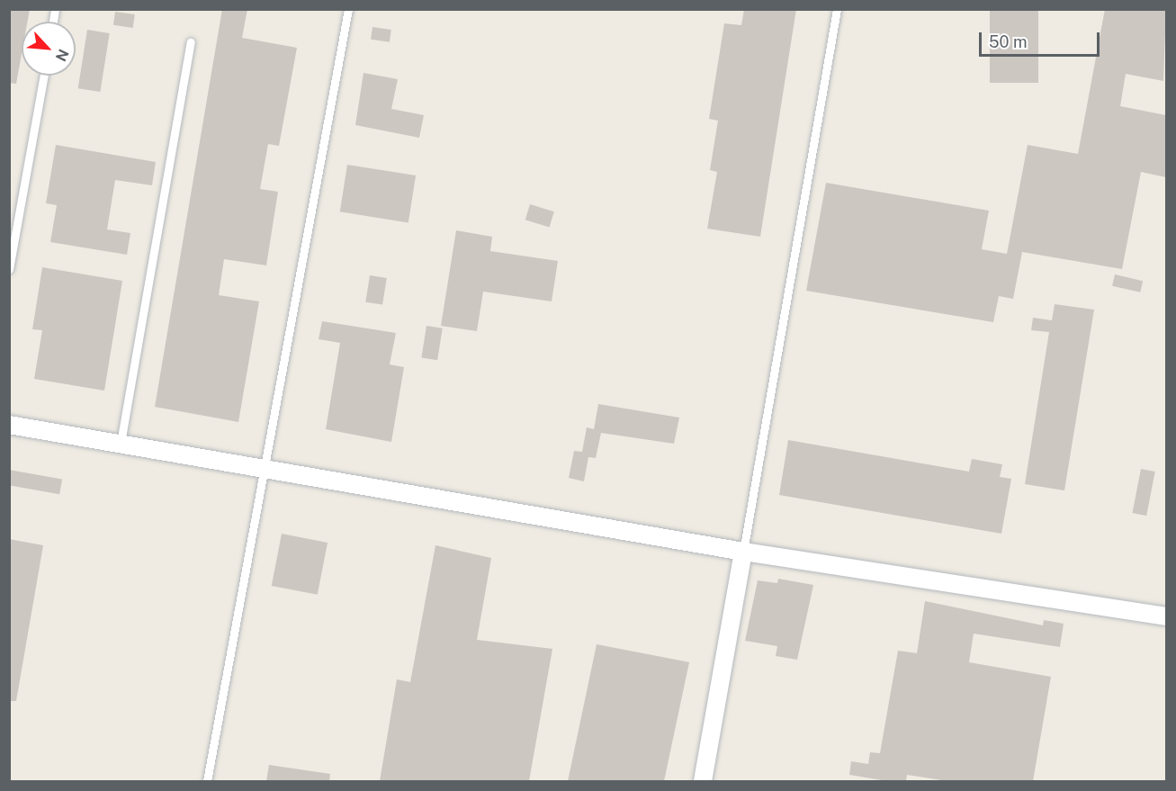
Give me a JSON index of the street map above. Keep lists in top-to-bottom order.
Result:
{
  "scale_bar": "50 m",
  "north": "bottom right"
}
